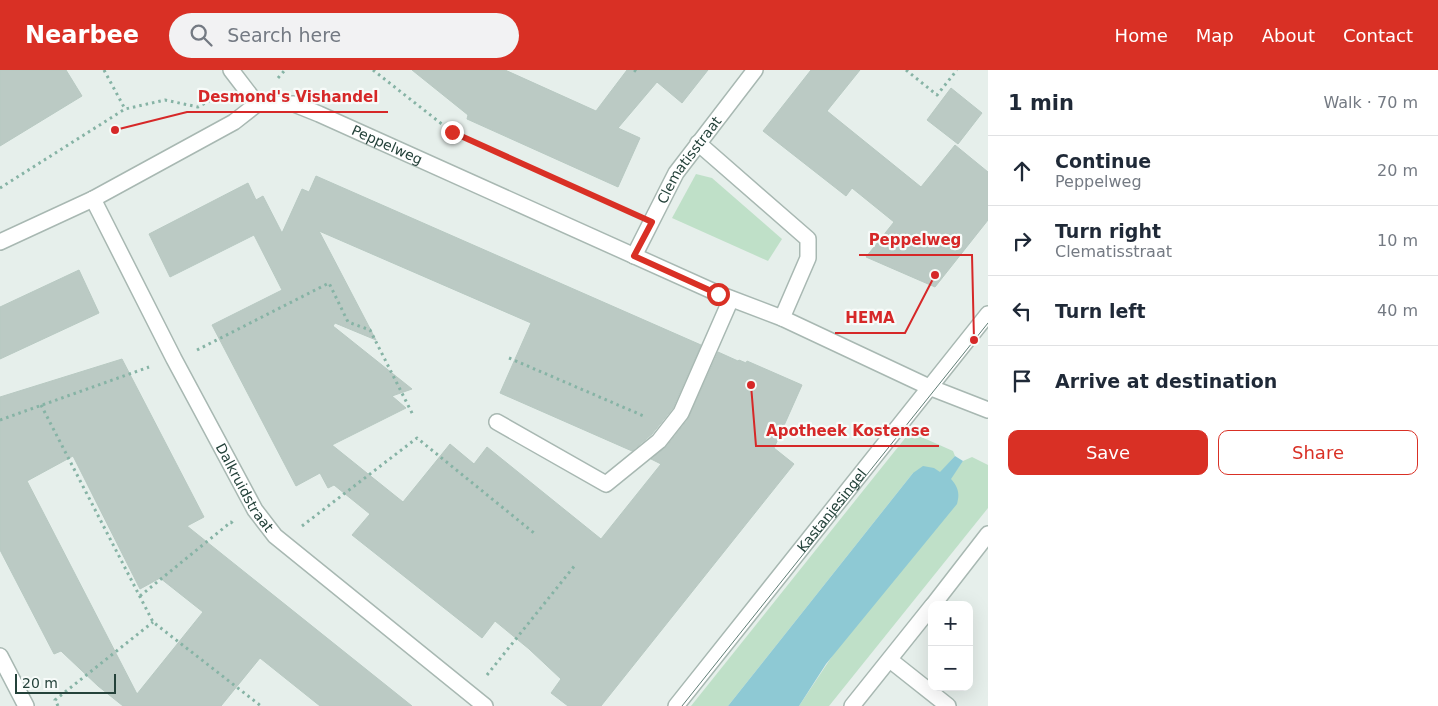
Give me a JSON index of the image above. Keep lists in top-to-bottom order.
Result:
{
  "streets": {
    "street": [
      "Peppelweg",
      "Clematisstraat",
      "Dalkruidstraat",
      "Kastanjesingel"
    ]
  },
  "crossings": [
    ["Peppelweg", "Clematisstraat"],
    ["Peppelweg", "Kastanjesingel"]
  ],
  "places": [
    "Desmond's Vishandel",
    "HEMA",
    "Peppelweg",
    "Apotheek Kostense"
  ],
  "scale_bar": "20 m",
  "page": {
    "header": "Nearbee",
    "search": "Search here",
    "nav": [
      "Home",
      "Map",
      "About",
      "Contact"
    ],
    "heading": ["1 min", "Walk · 70 m"],
    "list": [
      ["Continue", "Peppelweg", "20 m"],
      ["Turn right", "Clematisstraat", "10 m"],
      ["Turn left", "40 m"],
      "Arrive at destination"
    ],
    "buttons": ["Save", "Share"],
    "map_buttons": ["+", "−"],
    "scale": "20 m"
  }
}
